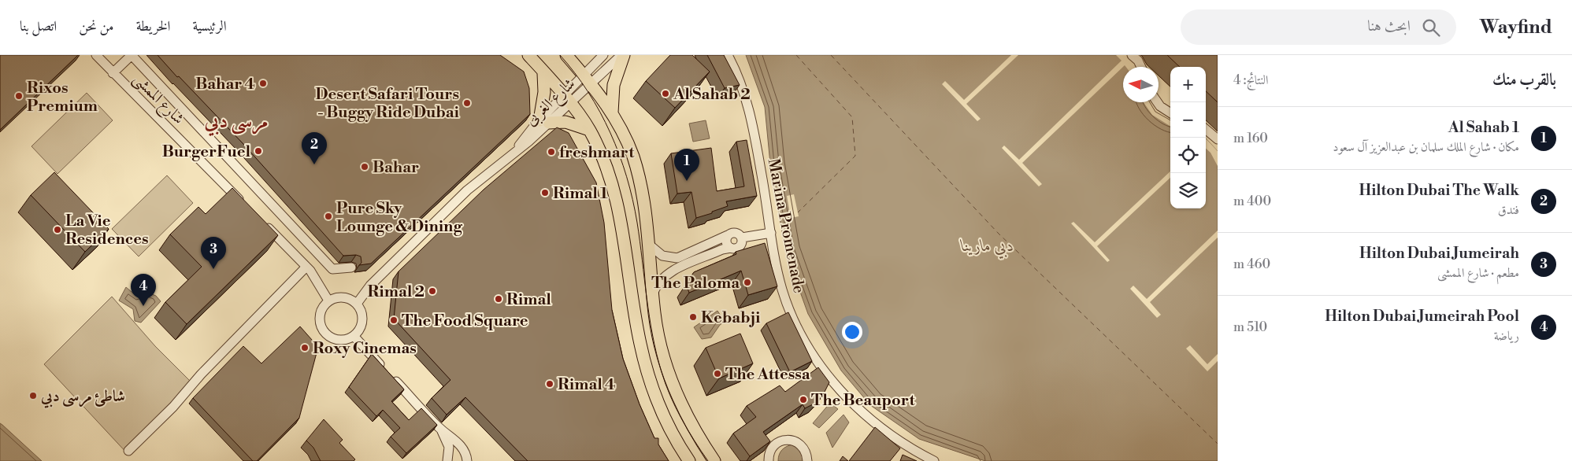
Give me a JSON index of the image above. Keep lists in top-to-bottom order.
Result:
{
  "streets": {
    "street": ["شارع الممشى", "شارع الغربى", "Marina Promenade"]
  },
  "districts": ["مرسى دبي"],
  "water": ["دبي مارينا"],
  "places": [
    "Bahar 4",
    "Al Sahab 2",
    "Rixos Premium",
    "Desert Safari Tours - Buggy Ride Dubai",
    "BurgerFuel",
    "freshmart",
    "Bahar",
    "Rimal 1",
    "Pure Sky Lounge & Dining",
    "La Vie Residences",
    "The Paloma",
    "Rimal 2",
    "Rimal",
    "Kebabji",
    "The Food Square",
    "Roxy Cinemas",
    "The Attessa",
    "Rimal 4",
    "شاطئ مرسى دبي",
    "The Beauport"
  ],
  "north": "left",
  "page": {
    "header": "Wayfind",
    "search": "ابحث هنا",
    "nav": [
      "الرئيسية",
      "الخريطة",
      "من نحن",
      "اتصل بنا"
    ],
    "heading": ["بالقرب منك", "النتائج: 4"],
    "map_buttons": ["+", "−"],
    "list": [
      {
        "mark": "1",
        "name": "Al Sahab 1",
        "note": "مكان · شارع الملك سلمان بن عبدالعزيز آل سعود",
        "value": "160 m"
      },
      {
        "mark": "2",
        "name": "Hilton Dubai The Walk",
        "note": "فندق",
        "value": "400 m"
      },
      {
        "mark": "3",
        "name": "Hilton Dubai Jumeirah",
        "note": "مطعم · شارع الممشى",
        "value": "460 m"
      },
      {
        "mark": "4",
        "name": "Hilton Dubai Jumeirah Pool",
        "note": "رياضة",
        "value": "510 m"
      }
    ],
    "pins": [
      "2",
      "1",
      "3",
      "4"
    ]
  }
}
